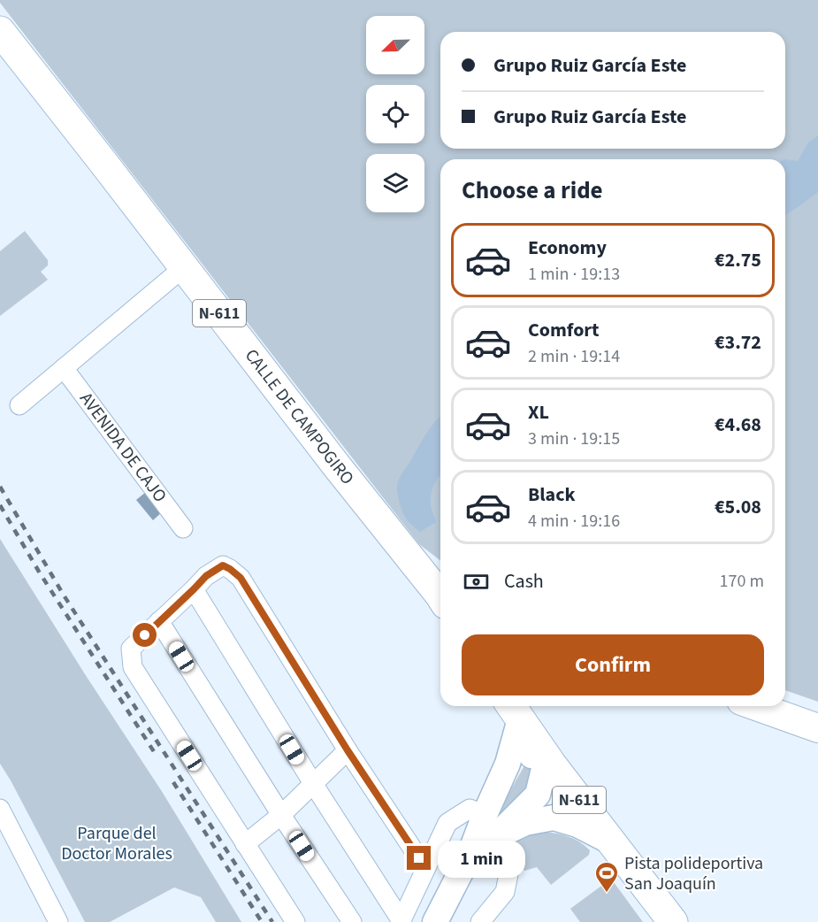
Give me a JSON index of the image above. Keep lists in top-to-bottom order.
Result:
{
  "streets": {
    "highway": ["N-611", "CALLE DE CAMPOGIRO"],
    "street": ["AVENIDA DE CAJO"]
  },
  "parks": ["Parque del Doctor Morales"],
  "places": {
    "sports": ["Pista polideportiva San Joaquín"]
  },
  "north": "bottom left",
  "page": {
    "banner": ["Grupo Ruiz García Este", "Grupo Ruiz García Este"],
    "heading": "Choose a ride",
    "list": [
      {
        "name": "Economy",
        "note": "1 min · 19:13",
        "value": "€2.75"
      },
      {
        "name": "Comfort",
        "note": "2 min · 19:14",
        "value": "€3.72"
      },
      {
        "name": "XL",
        "note": "3 min · 19:15",
        "value": "€4.68"
      },
      {
        "name": "Black",
        "note": "4 min · 19:16",
        "value": "€5.08"
      }
    ],
    "pay": ["Cash", "170 m"],
    "buttons": "Confirm",
    "bubble": "1 min"
  }
}
